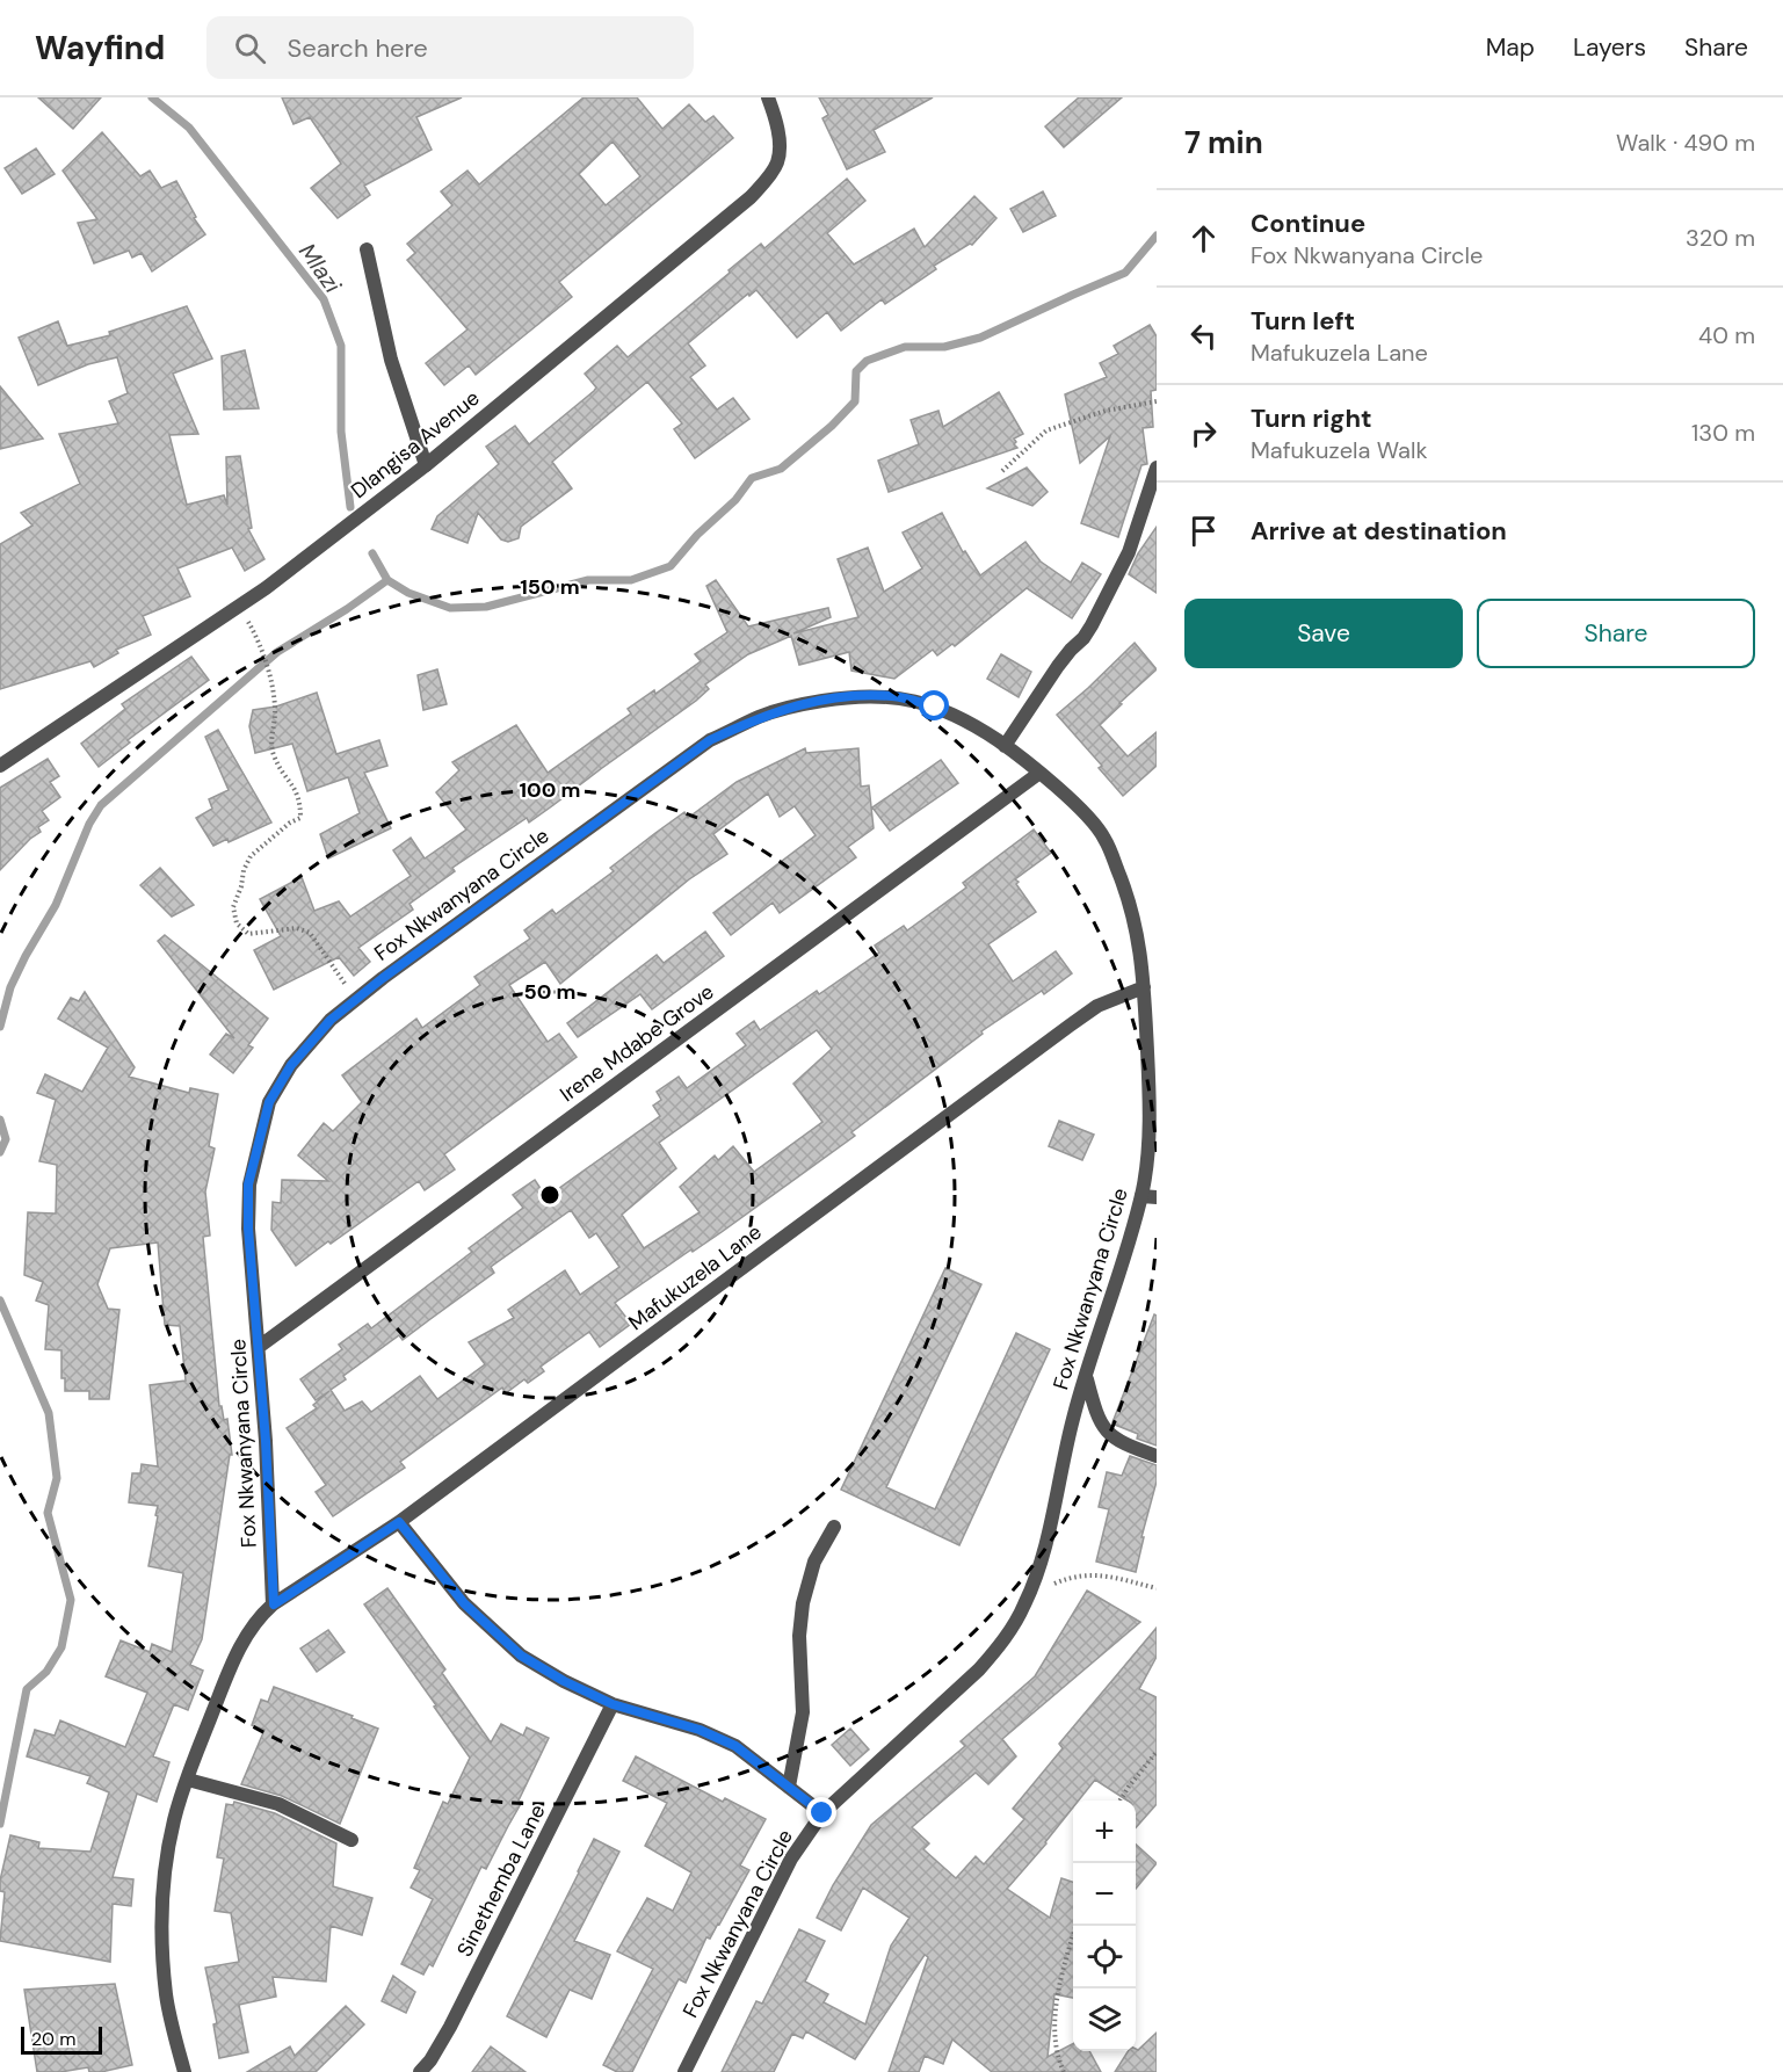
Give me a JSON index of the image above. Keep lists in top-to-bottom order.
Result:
{
  "streets": {
    "street": [
      "Dlangisa Avenue",
      "Fox Nkwanyana Circle",
      "Irene Mdabe Grove",
      "Mafukuzela Lane",
      "Sinethemba Lane"
    ]
  },
  "crossings": [
    ["Fox Nkwanyana Circle", "Irene Mdabe Grove"],
    ["Fox Nkwanyana Circle", "Mafukuzela Lane"]
  ],
  "water": ["Mlazi"],
  "scale_bar": "20 m",
  "page": {
    "header": "Wayfind",
    "search": "Search here",
    "nav": ["Map", "Layers", "Share"],
    "heading": ["7 min", "Walk · 490 m"],
    "list": [
      ["Continue", "Fox Nkwanyana Circle", "320 m"],
      ["Turn left", "Mafukuzela Lane", "40 m"],
      ["Turn right", "Mafukuzela Walk", "130 m"],
      "Arrive at destination"
    ],
    "buttons": ["Save", "Share"],
    "map_buttons": ["+", "−"],
    "scale": "20 m"
  },
  "rings": ["150 m", "100 m", "50 m"]
}
